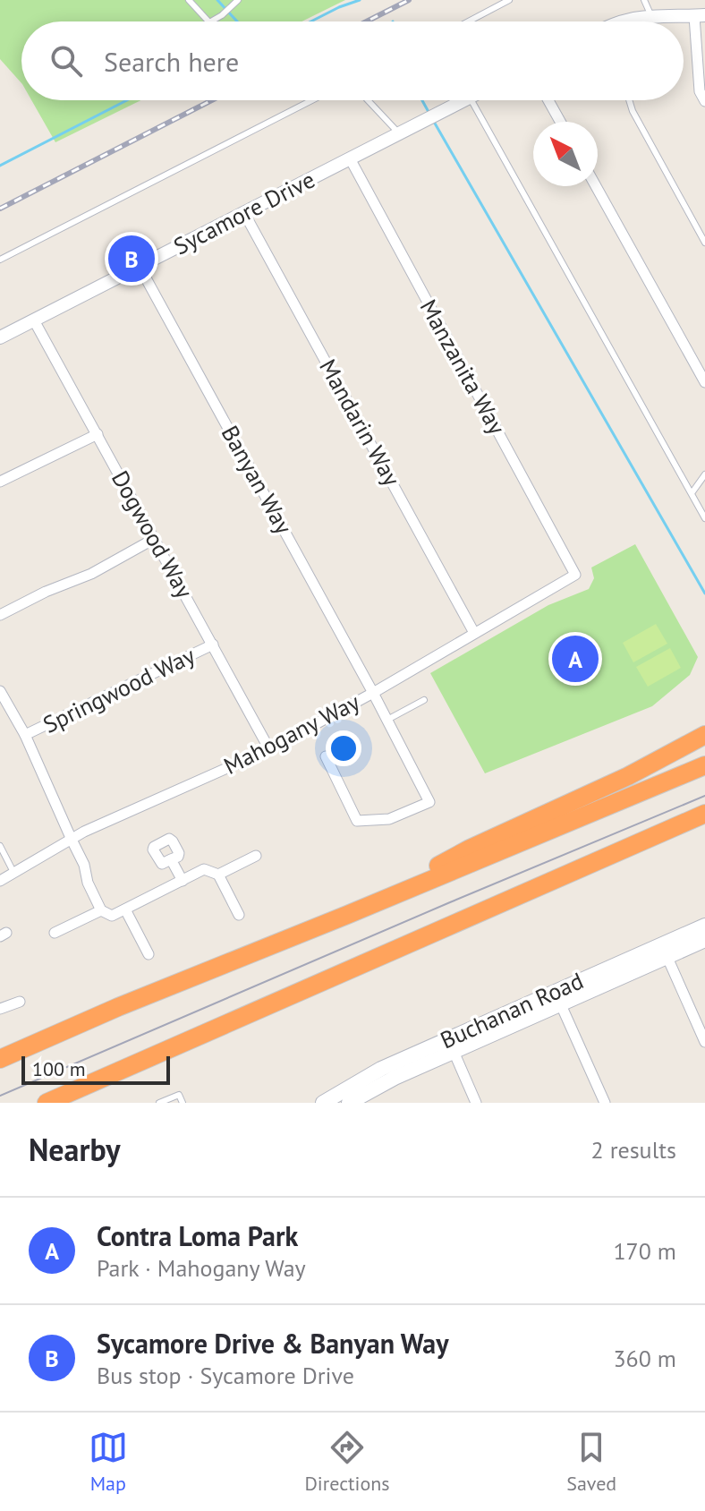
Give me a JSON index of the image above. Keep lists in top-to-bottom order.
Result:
{
  "streets": {
    "main road": ["Buchanan Road"],
    "street": [
      "Sycamore Drive",
      "Manzanita Way",
      "Mandarin Way",
      "Banyan Way",
      "Dogwood Way",
      "Springwood Way",
      "Mahogany Way"
    ]
  },
  "crossings": [
    ["Sycamore Drive", "Manzanita Way"],
    ["Sycamore Drive", "Mandarin Way"],
    ["Sycamore Drive", "Banyan Way"],
    ["Sycamore Drive", "Dogwood Way"],
    ["Manzanita Way", "Mahogany Way"],
    ["Mandarin Way", "Mahogany Way"],
    ["Banyan Way", "Mahogany Way"],
    ["Dogwood Way", "Springwood Way"],
    ["Dogwood Way", "Mahogany Way"]
  ],
  "scale_bar": "100 m",
  "north": "top left",
  "page": {
    "search": "Search here",
    "pins": ["B", "A"],
    "scale": "100 m",
    "heading": ["Nearby", "2 results"],
    "list": [
      {
        "mark": "A",
        "name": "Contra Loma Park",
        "note": "Park · Mahogany Way",
        "value": "170 m"
      },
      {
        "mark": "B",
        "name": "Sycamore Drive & Banyan Way",
        "note": "Bus stop · Sycamore Drive",
        "value": "360 m"
      }
    ],
    "nav": ["Map", "Directions", "Saved"]
  }
}
